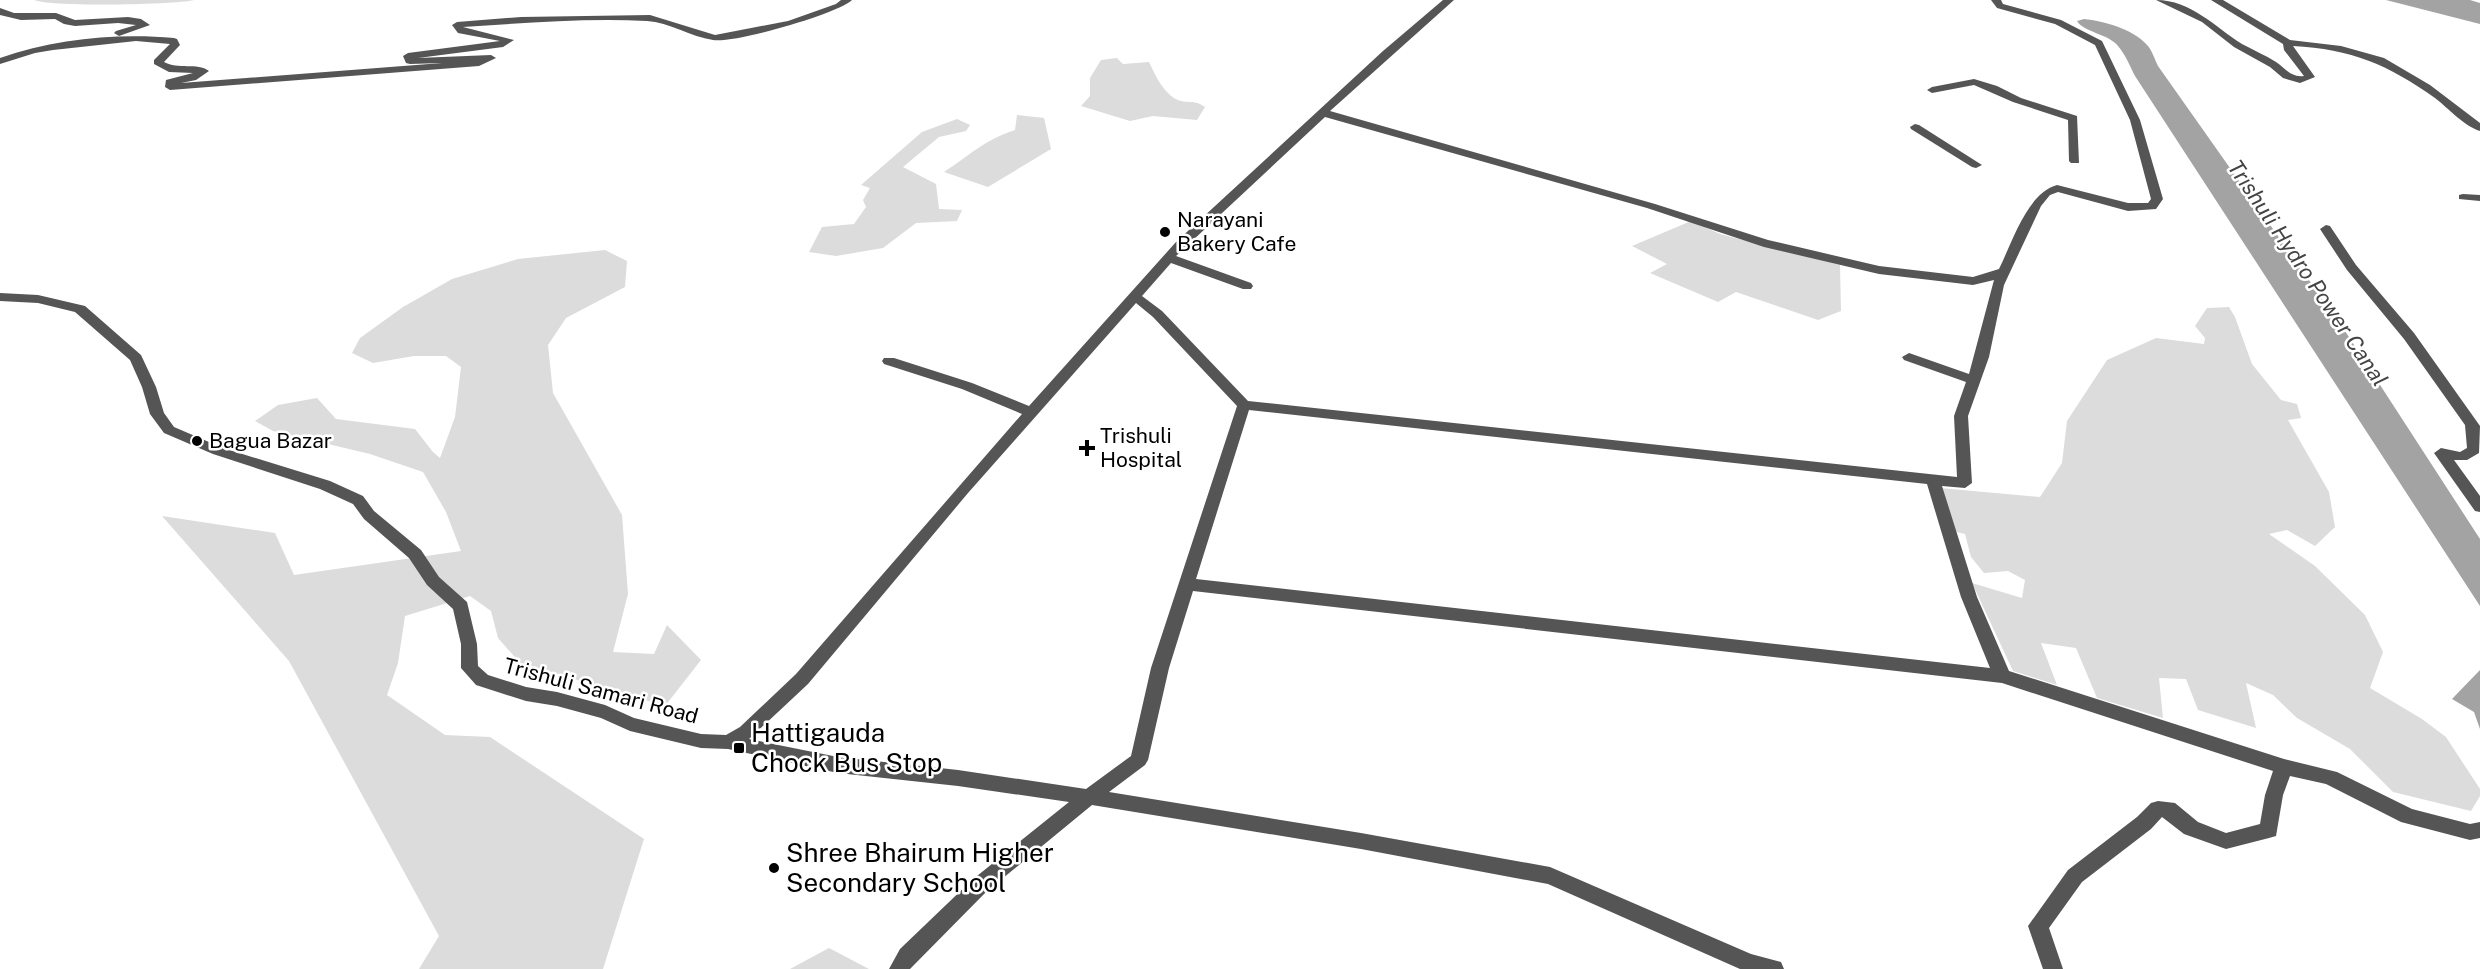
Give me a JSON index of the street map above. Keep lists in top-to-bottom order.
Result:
{
  "streets": {
    "street": ["Trishuli Samari Road"]
  },
  "water": ["Trishuli Hydro Power Canal"],
  "places": {
    "other": ["Narayani Bakery Cafe", "Bagua Bazar", "Shree Bhairum Higher Secondary School"],
    "health": ["Trishuli Hospital"],
    "transit": ["Hattigauda Chock Bus Stop"]
  }
}
